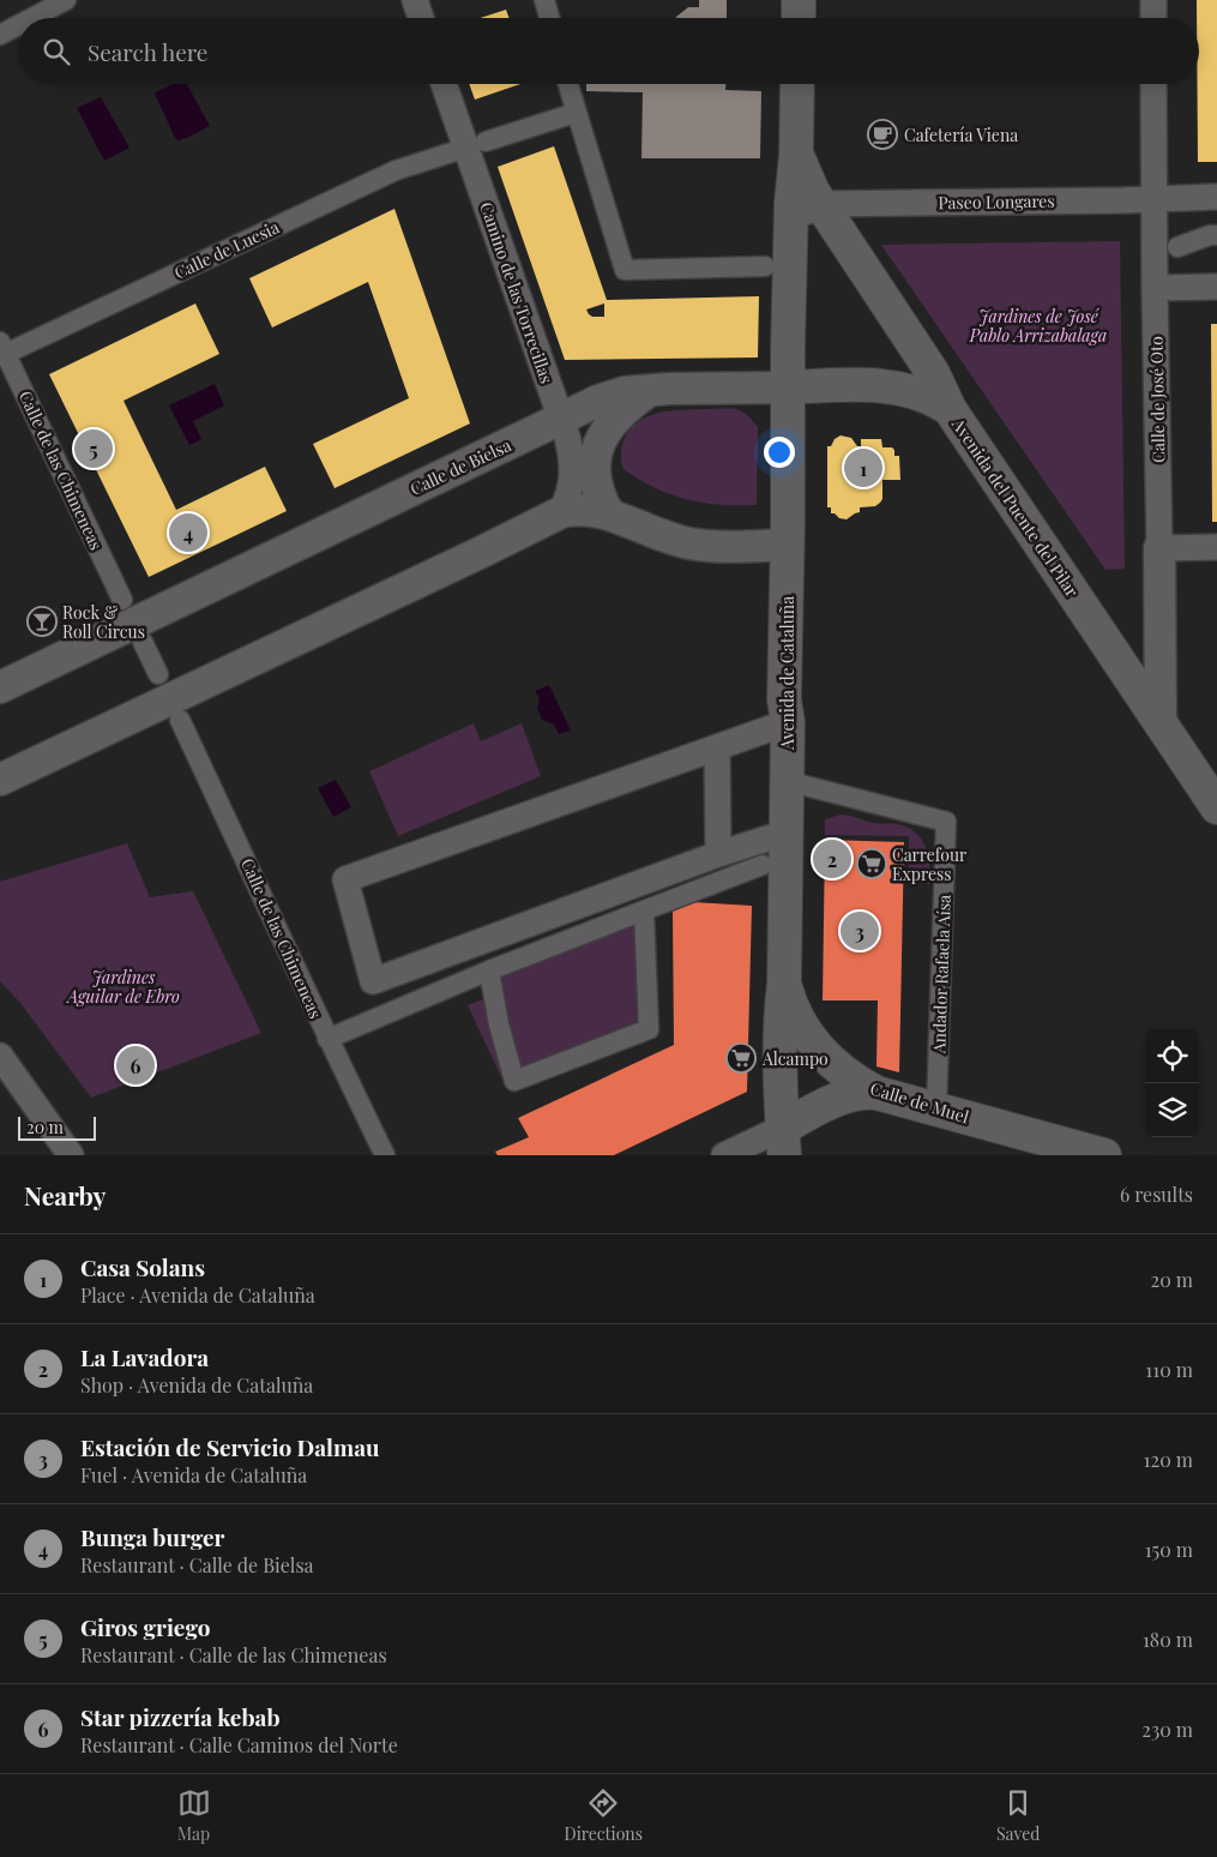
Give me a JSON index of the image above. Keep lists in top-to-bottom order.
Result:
{
  "streets": {
    "main road": [
      "Calle de Bielsa",
      "Avenida del Puente del Pilar",
      "Avenida de Cataluña",
      "Calle de Muel"
    ],
    "street": [
      "Paseo Longares",
      "Calle de Luesia",
      "Camino de las Torrecillas",
      "Calle de José Oto",
      "Calle de las Chimeneas",
      "Andador Rafaela Aísa"
    ]
  },
  "crossings": [
    ["Paseo Longares", "Calle de José Oto"],
    ["Paseo Longares", "Avenida del Puente del Pilar"],
    ["Paseo Longares", "Avenida de Cataluña"],
    ["Calle de Luesia", "Calle de las Chimeneas"],
    ["Camino de las Torrecillas", "Calle de Bielsa"],
    ["Calle de José Oto", "Avenida del Puente del Pilar"],
    ["Calle de Bielsa", "Avenida del Puente del Pilar"],
    ["Calle de Bielsa", "Avenida de Cataluña"],
    ["Avenida del Puente del Pilar", "Avenida de Cataluña"],
    ["Avenida de Cataluña", "Andador Rafaela Aísa"],
    ["Avenida de Cataluña", "Calle de Muel"],
    ["Andador Rafaela Aísa", "Calle de Muel"]
  ],
  "parks": ["Jardines de José Pablo Arrizabalaga", "Jardines Aguilar de Ebro"],
  "places": {
    "cafe": ["Cafetería Viena"],
    "bar": ["Rock & Roll Circus"],
    "supermarket": ["Carrefour Express", "Alcampo"]
  },
  "scale_bar": "20 m",
  "page": {
    "search": "Search here",
    "pins": [
      "5",
      "1",
      "4",
      "2",
      "3",
      "6"
    ],
    "scale": "20 m",
    "heading": ["Nearby", "6 results"],
    "list": [
      {
        "mark": "1",
        "name": "Casa Solans",
        "note": "Place · Avenida de Cataluña",
        "value": "20 m"
      },
      {
        "mark": "2",
        "name": "La Lavadora",
        "note": "Shop · Avenida de Cataluña",
        "value": "110 m"
      },
      {
        "mark": "3",
        "name": "Estación de Servicio Dalmau",
        "note": "Fuel · Avenida de Cataluña",
        "value": "120 m"
      },
      {
        "mark": "4",
        "name": "Bunga burger",
        "note": "Restaurant · Calle de Bielsa",
        "value": "150 m"
      },
      {
        "mark": "5",
        "name": "Giros griego",
        "note": "Restaurant · Calle de las Chimeneas",
        "value": "180 m"
      },
      {
        "mark": "6",
        "name": "Star pizzería kebab",
        "note": "Restaurant · Calle Caminos del Norte",
        "value": "230 m"
      }
    ],
    "nav": ["Map", "Directions", "Saved"]
  }
}
